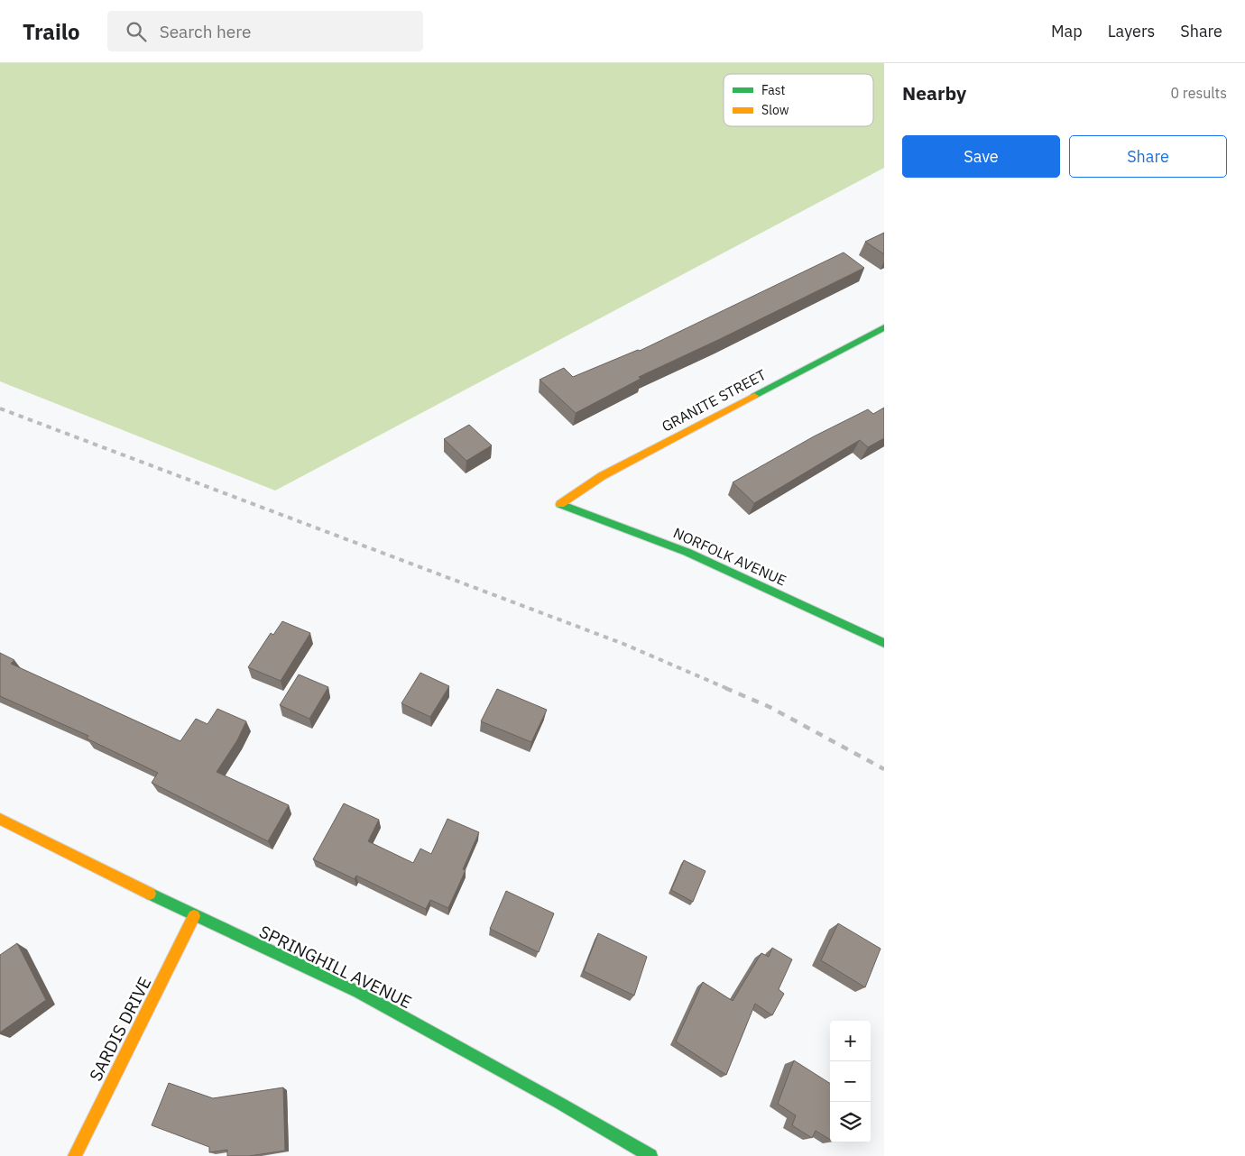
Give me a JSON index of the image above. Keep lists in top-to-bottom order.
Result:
{
  "streets": {
    "street": [
      "GRANITE STREET",
      "NORFOLK AVENUE",
      "SPRINGHILL AVENUE",
      "SARDIS DRIVE"
    ]
  },
  "crossings": [
    ["GRANITE STREET", "NORFOLK AVENUE"],
    ["SPRINGHILL AVENUE", "SARDIS DRIVE"]
  ],
  "legend": ["Fast", "Slow"],
  "page": {
    "header": "Trailo",
    "search": "Search here",
    "nav": ["Map", "Layers", "Share"],
    "heading": ["Nearby", "0 results"],
    "buttons": ["Save", "Share"],
    "map_buttons": ["+", "−"]
  }
}
